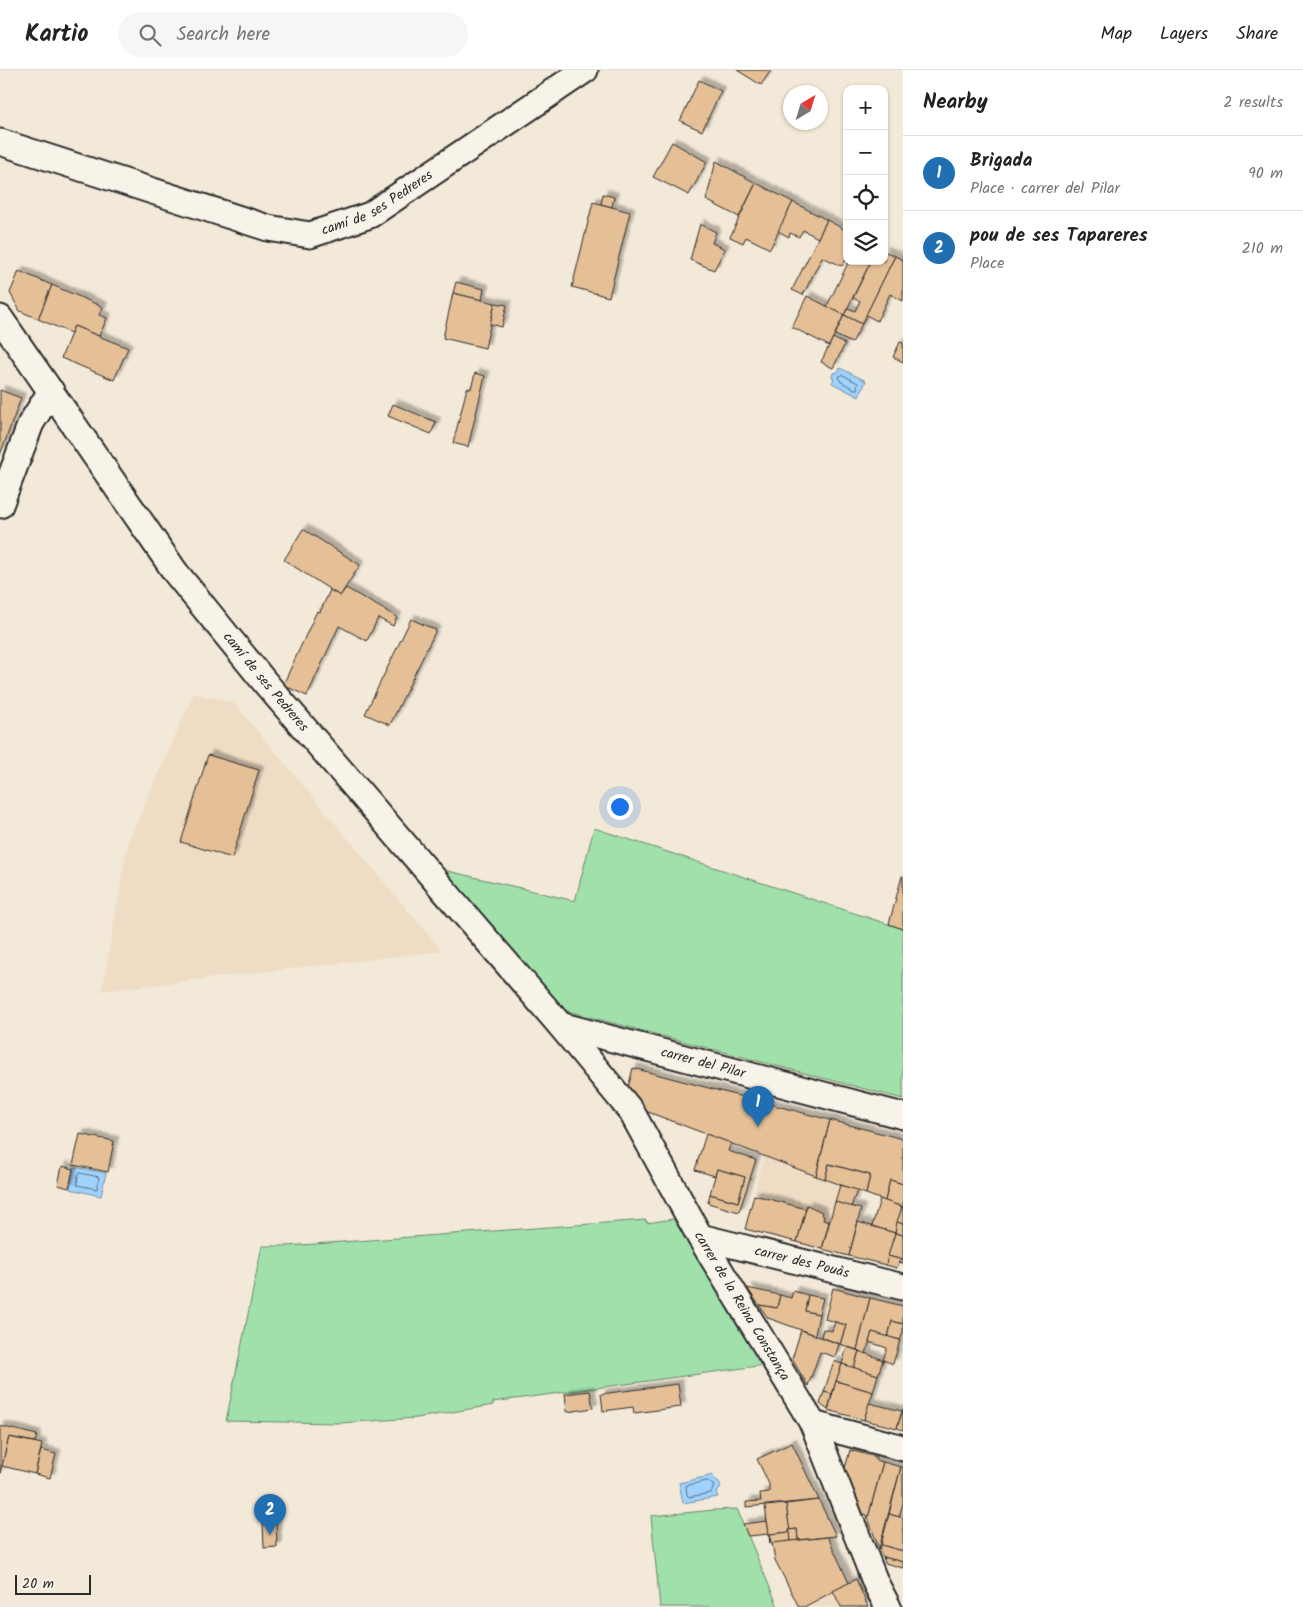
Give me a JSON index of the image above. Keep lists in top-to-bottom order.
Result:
{
  "streets": {
    "street": [
      "camí de ses Pedreres",
      "carrer del Pilar",
      "carrer des Pouàs",
      "carrer de la Reina Constança"
    ]
  },
  "crossings": [
    ["camí de ses Pedreres", "carrer del Pilar"],
    ["camí de ses Pedreres", "carrer de la Reina Constança"],
    ["carrer del Pilar", "carrer de la Reina Constança"],
    ["carrer des Pouàs", "carrer de la Reina Constança"]
  ],
  "scale_bar": "20 m",
  "north": "top right",
  "page": {
    "header": "Kartio",
    "search": "Search here",
    "nav": ["Map", "Layers", "Share"],
    "heading": ["Nearby", "2 results"],
    "map_buttons": ["+", "−"],
    "list": [
      {
        "mark": "1",
        "name": "Brigada",
        "note": "Place · carrer del Pilar",
        "value": "90 m"
      },
      {
        "mark": "2",
        "name": "pou de ses Tapareres",
        "note": "Place",
        "value": "210 m"
      }
    ],
    "pins": ["1", "2"],
    "scale": "20 m"
  }
}
